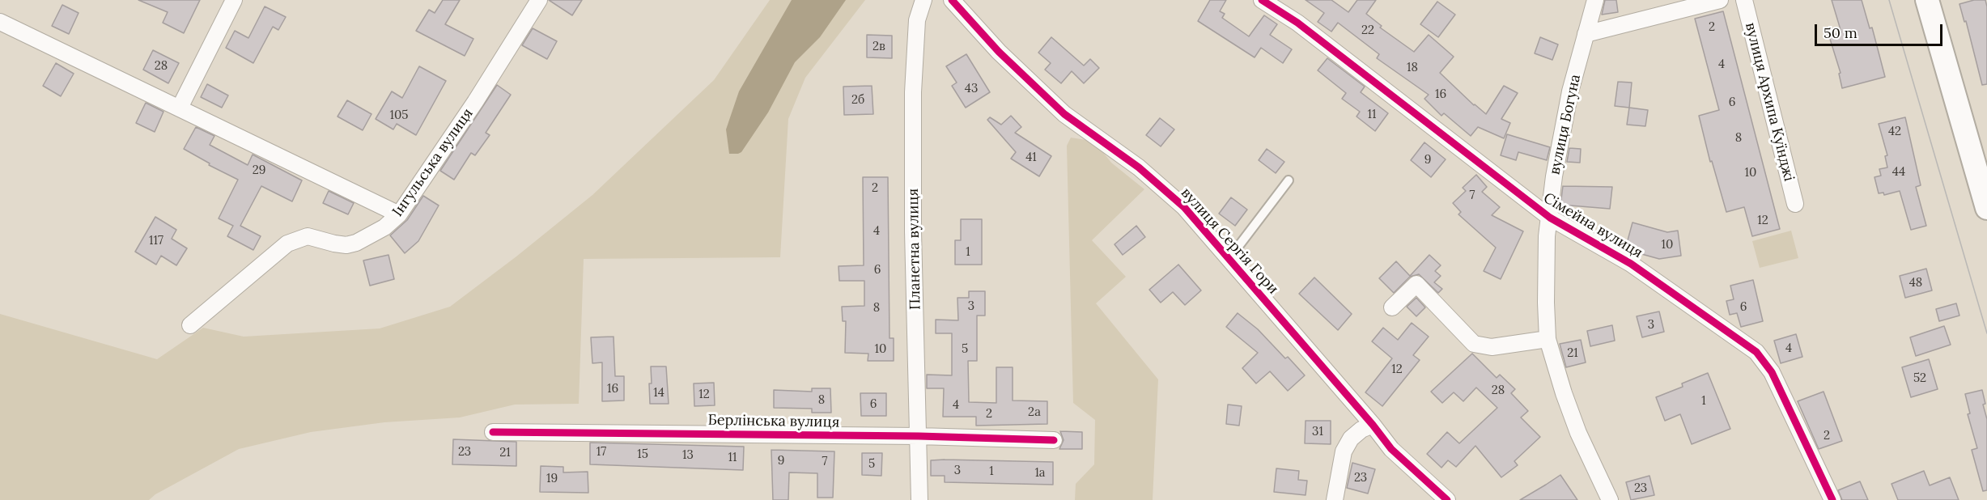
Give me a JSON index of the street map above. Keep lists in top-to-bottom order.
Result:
{
  "streets": {
    "street": [
      "вулиця Архипа Куїнджі",
      "вулиця Богуна",
      "Інгульська вулиця",
      "Сімейна вулиця",
      "вулиця Сергія Гори",
      "Планетна вулиця",
      "Берлінська вулиця"
    ]
  },
  "crossings": [
    ["вулиця Богуна", "Сімейна вулиця"],
    ["Планетна вулиця", "Берлінська вулиця"]
  ],
  "house_numbers": [
    "2",
    "22",
    "2в",
    "4",
    "28",
    "18",
    "43",
    "16",
    "2б",
    "6",
    "11",
    "105",
    "42",
    "8",
    "41",
    "9",
    "29",
    "44",
    "10",
    "2",
    "7",
    "12",
    "4",
    "117",
    "10",
    "1",
    "6",
    "48",
    "3",
    "6",
    "8",
    "3",
    "4",
    "10",
    "5",
    "21",
    "12",
    "52",
    "16",
    "28",
    "14",
    "12",
    "8",
    "1",
    "6",
    "4",
    "2а",
    "2",
    "31",
    "2",
    "23",
    "17",
    "21",
    "15",
    "13",
    "11",
    "9",
    "7",
    "5",
    "3",
    "1",
    "1а",
    "23",
    "19",
    "23"
  ],
  "scale_bar": "50 m"
}
